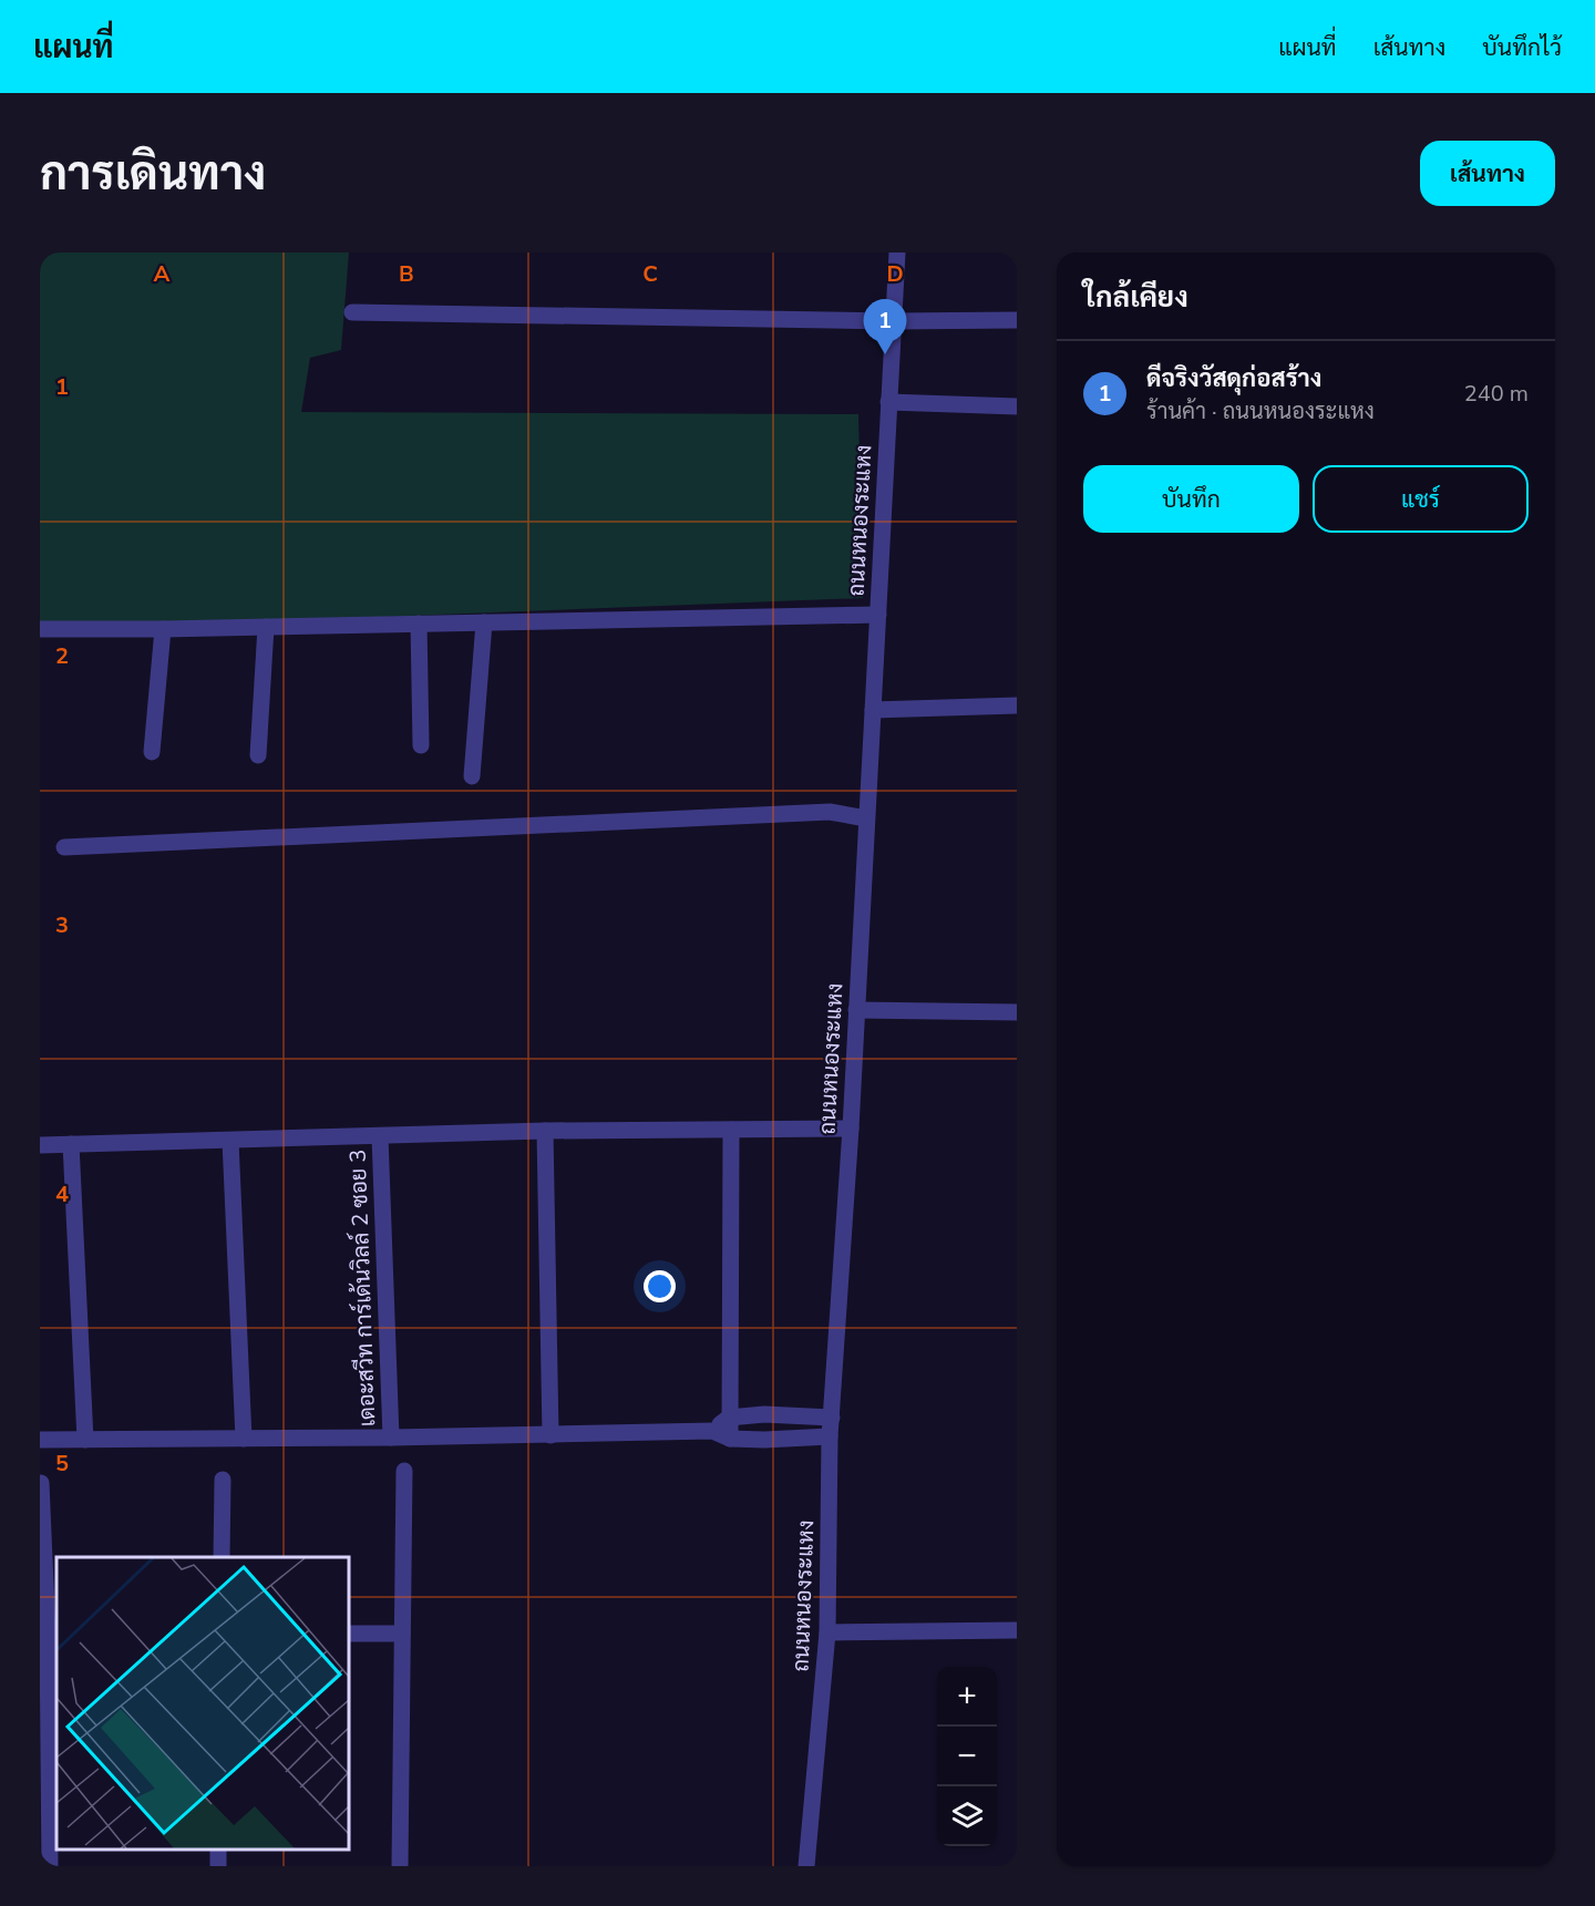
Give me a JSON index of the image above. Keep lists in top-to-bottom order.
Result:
{
  "streets": {
    "street": ["ถนนหนองระแหง", "เดอะสวีท การ์เด้นวิลล์ 2 ซอย 3"]
  },
  "page": {
    "header": "แผนที่",
    "nav": ["แผนที่", "เส้นทาง", "บันทึกไว้"],
    "title": "การเดินทาง",
    "buttons": [
      "เส้นทาง",
      ["บันทึก", "แชร์"]
    ],
    "heading": "ใกล้เคียง",
    "pins": "1",
    "list": [
      {
        "mark": "1",
        "name": "ดีจริงวัสดุก่อสร้าง",
        "note": "ร้านค้า · ถนนหนองระแหง",
        "value": "240 m"
      }
    ],
    "map_buttons": ["+", "−"]
  },
  "grid": {
    "columns": [
      "A",
      "B",
      "C",
      "D"
    ],
    "rows": [
      "1",
      "2",
      "3",
      "4",
      "5"
    ]
  }
}
